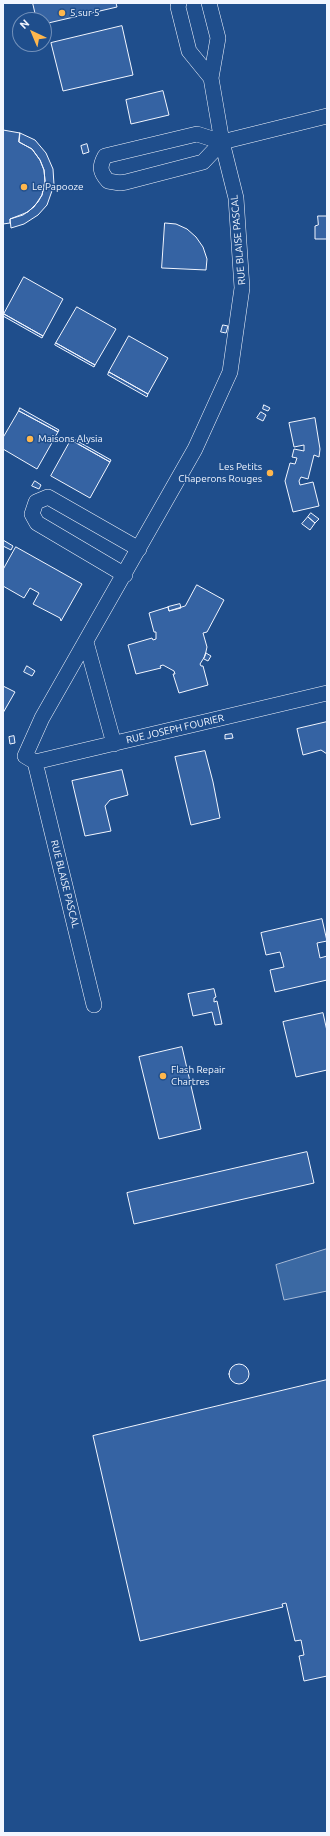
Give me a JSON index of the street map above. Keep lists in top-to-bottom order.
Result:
{
  "streets": {
    "street": ["RUE BLAISE PASCAL", "RUE JOSEPH FOURIER"]
  },
  "crossings": [
    ["RUE BLAISE PASCAL", "RUE JOSEPH FOURIER"]
  ],
  "places": [
    "5 sur 5",
    "Le Papooze",
    "Maisons Alysia",
    "Les Petits Chaperons Rouges",
    "Flash Repair Chartres"
  ],
  "north": "top left"
}
